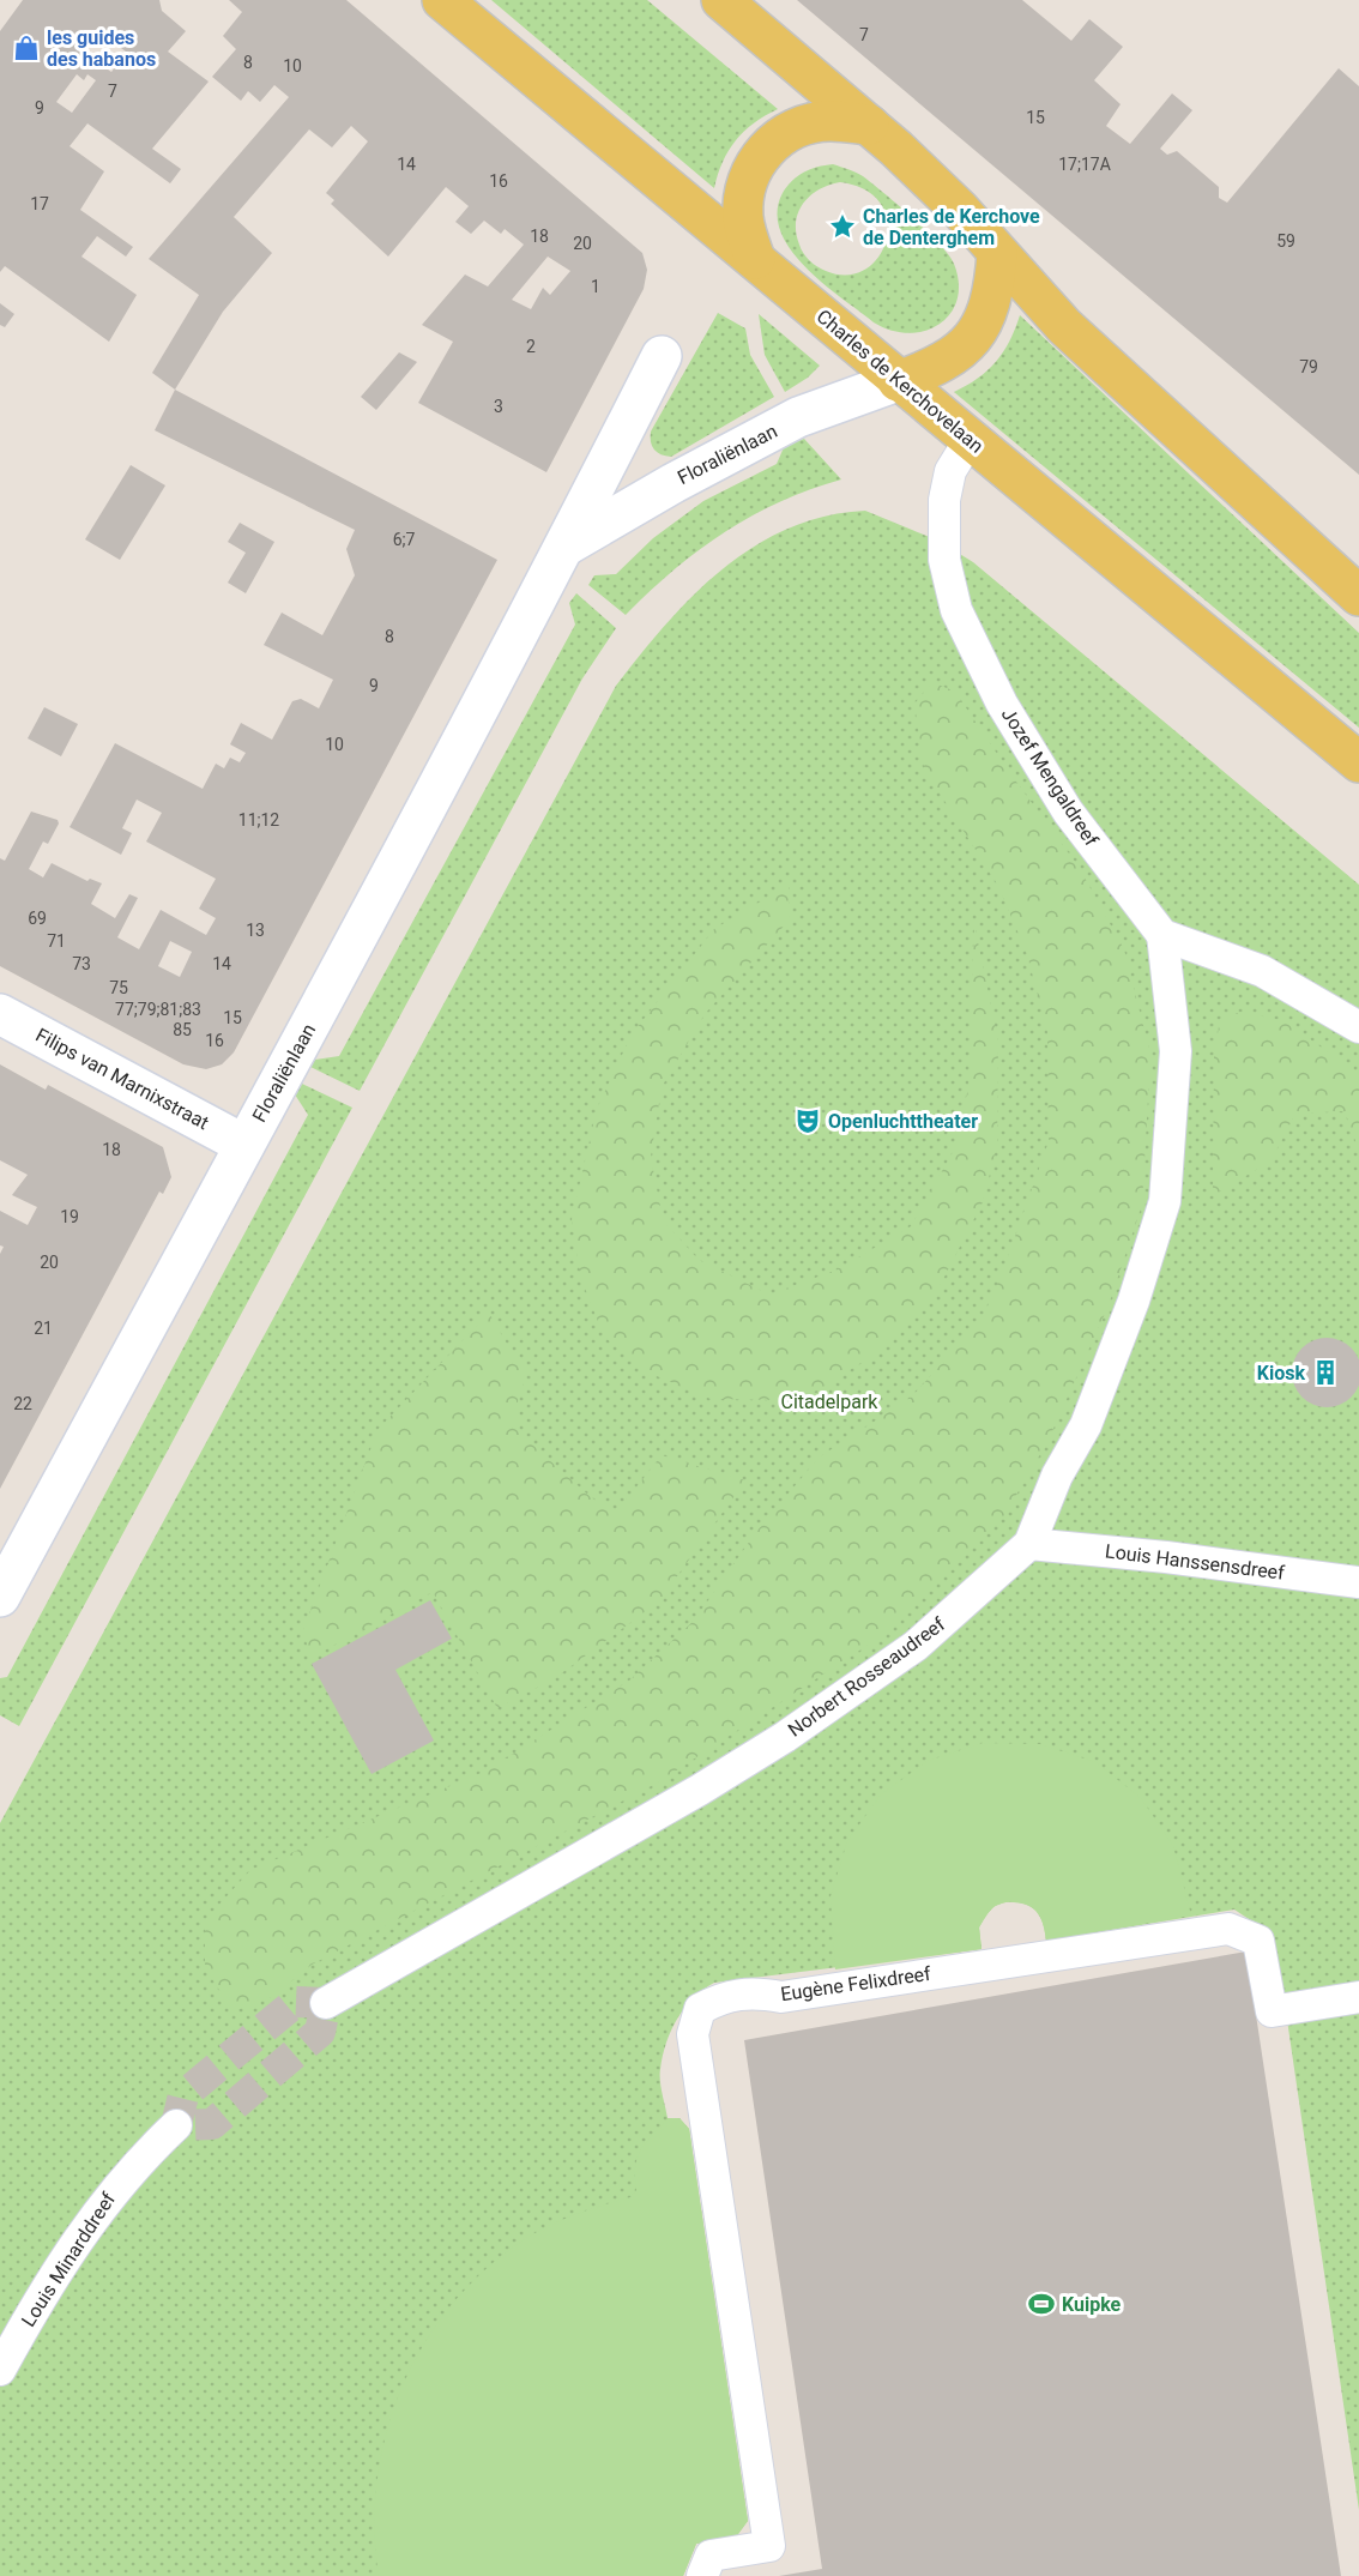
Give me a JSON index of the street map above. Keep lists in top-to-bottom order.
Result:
{
  "streets": {
    "main road": ["Charles de Kerchovelaan"],
    "street": [
      "Floraliënlaan",
      "Jozef Mengaldreef",
      "Filips van Marnixstraat",
      "Louis Hanssensdreef",
      "Norbert Rosseaudreef",
      "Eugène Felixdreef",
      "Louis Minarddreef"
    ]
  },
  "crossings": [
    ["Charles de Kerchovelaan", "Floraliënlaan"],
    ["Charles de Kerchovelaan", "Jozef Mengaldreef"],
    ["Floraliënlaan", "Filips van Marnixstraat"],
    ["Jozef Mengaldreef", "Norbert Rosseaudreef"],
    ["Louis Hanssensdreef", "Norbert Rosseaudreef"]
  ],
  "parks": ["Citadelpark"],
  "places": {
    "shop": ["les guides des habanos"],
    "place": ["Charles de Kerchove de Denterghem"],
    "theatre": ["Openluchttheater"],
    "building": ["Kiosk"],
    "sports": ["Kuipke"]
  },
  "house_numbers": [
    "7",
    "8",
    "10",
    "7",
    "9",
    "15",
    "14",
    "17;17A",
    "16",
    "17",
    "18",
    "59",
    "20",
    "1",
    "2",
    "79",
    "3",
    "6;7",
    "8",
    "9",
    "10",
    "11;12",
    "69",
    "13",
    "71",
    "73",
    "14",
    "75",
    "77;79;81;83",
    "15",
    "85",
    "16",
    "18",
    "19",
    "20",
    "21",
    "22"
  ]
}
